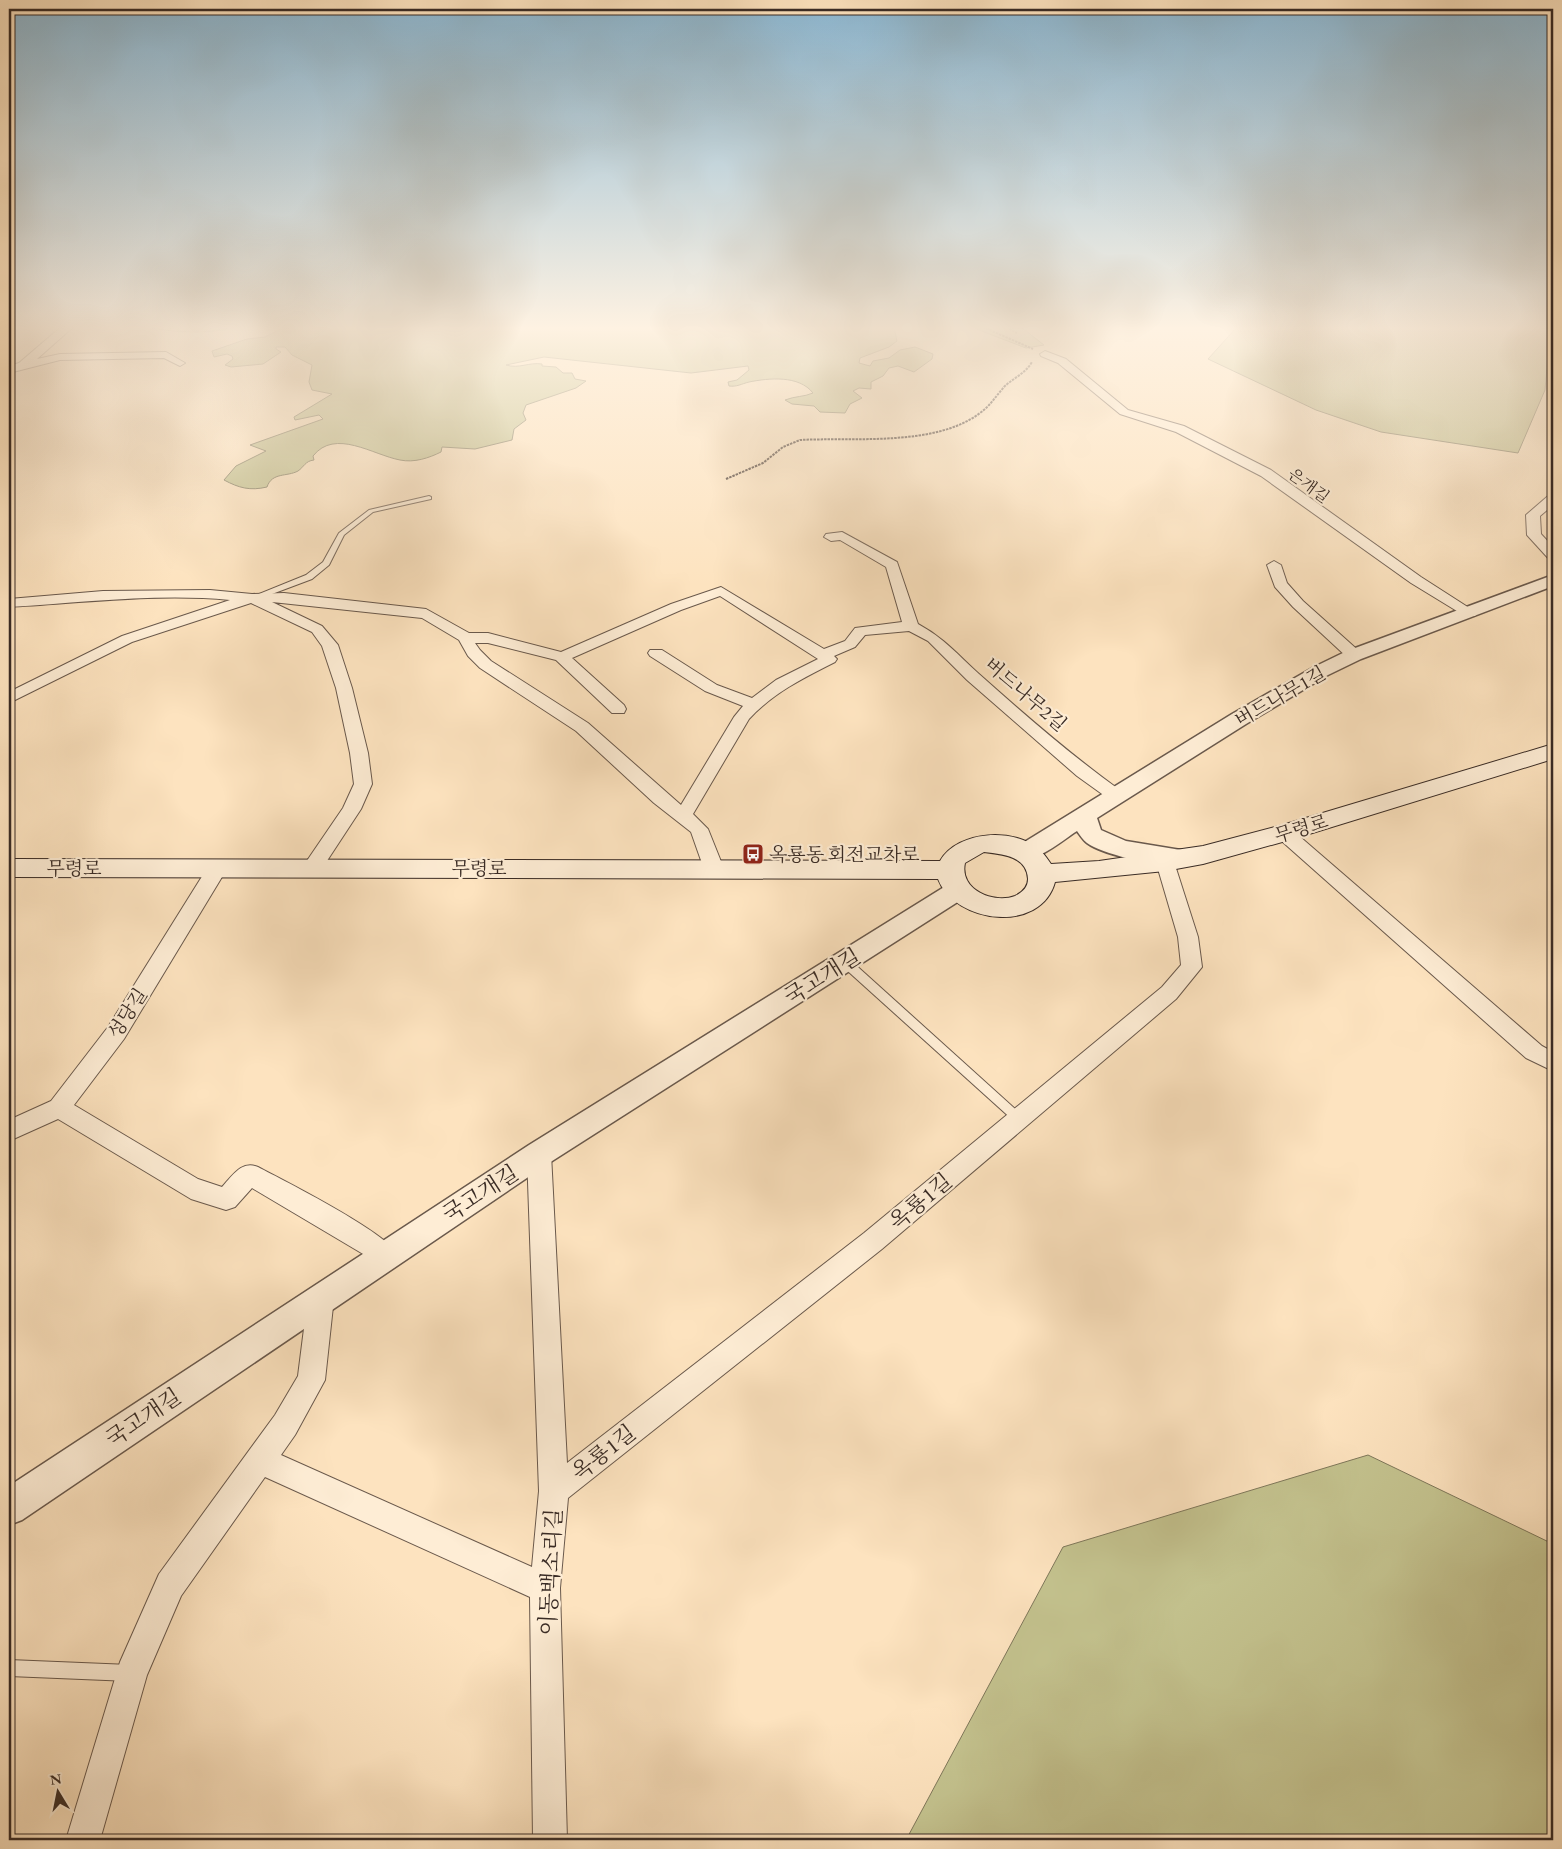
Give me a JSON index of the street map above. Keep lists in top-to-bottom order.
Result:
{
  "streets": {
    "main road": ["무령로"],
    "street": [
      "은개길",
      "버드나무2길",
      "버드나무1길",
      "국고개길",
      "성당길",
      "옥룡1길",
      "이동백소리길"
    ]
  },
  "crossings": [
    ["은개길", "버드나무1길"],
    ["버드나무2길", "버드나무1길"],
    ["버드나무1길", "무령로"],
    ["버드나무1길", "국고개길"],
    ["무령로", "국고개길"],
    ["무령로", "성당길"],
    ["무령로", "옥룡1길"],
    ["국고개길", "이동백소리길"],
    ["옥룡1길", "이동백소리길"]
  ],
  "places": {
    "bus stop": ["옥룡동 회전교차로"]
  },
  "north": "top"
}
